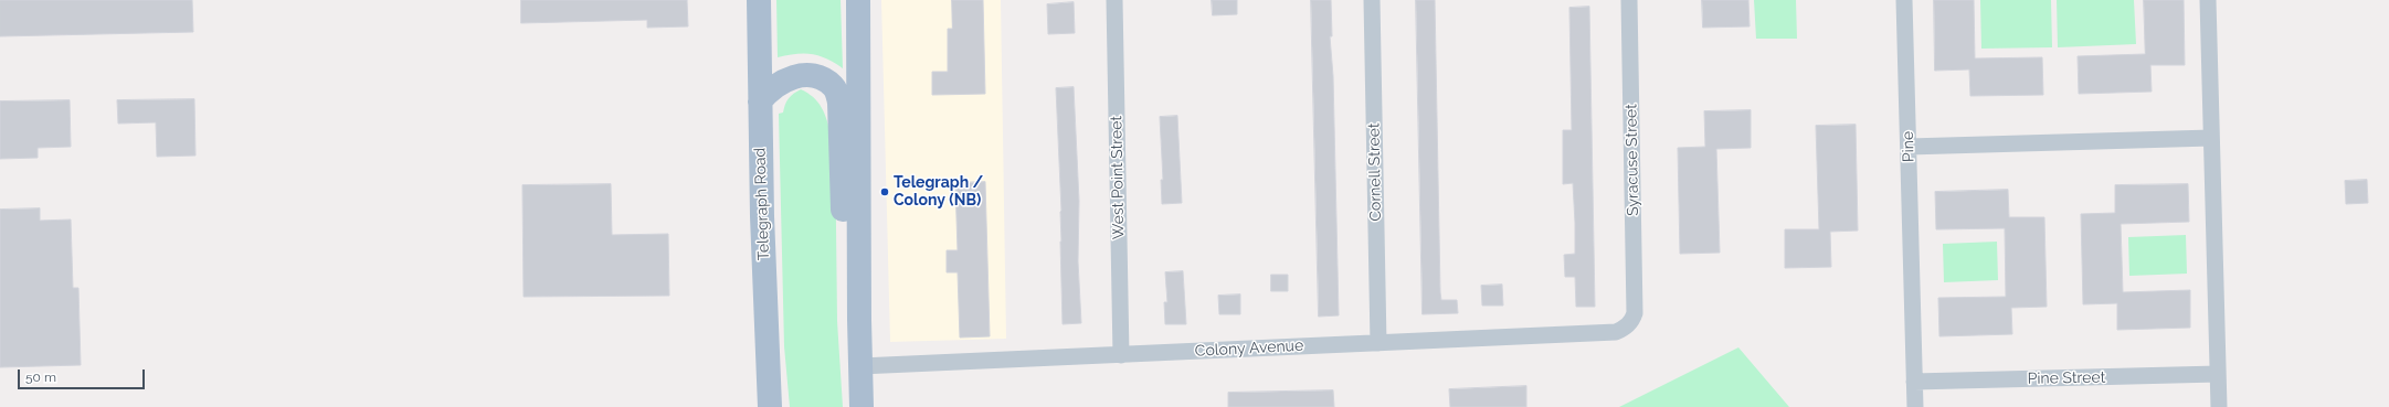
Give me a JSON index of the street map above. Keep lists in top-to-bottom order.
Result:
{
  "streets": {
    "main road": ["Telegraph Road"],
    "street": [
      "Pine",
      "Syracuse Street",
      "Cornell Street",
      "West Point Street",
      "Colony Avenue",
      "Pine Street"
    ]
  },
  "crossings": [
    ["Pine", "Pine Street"],
    ["Syracuse Street", "Colony Avenue"],
    ["Cornell Street", "Colony Avenue"],
    ["West Point Street", "Colony Avenue"]
  ],
  "places": ["Telegraph / Colony (NB)"],
  "scale_bar": "50 m"
}
